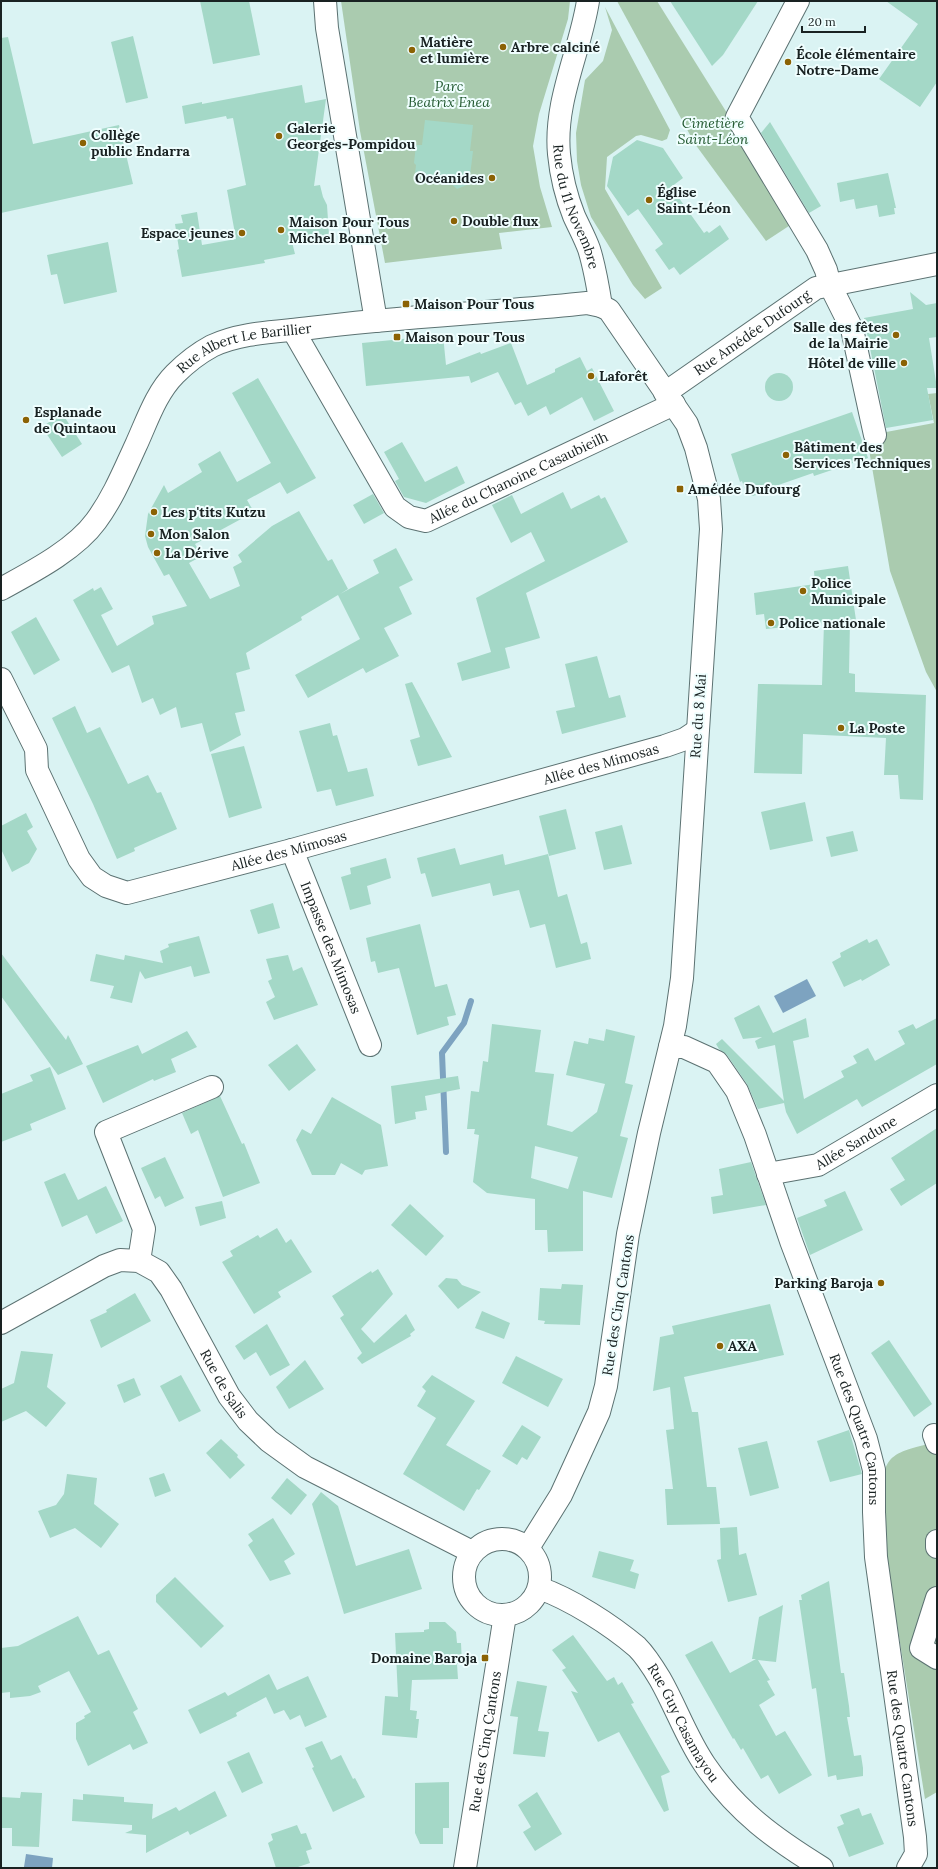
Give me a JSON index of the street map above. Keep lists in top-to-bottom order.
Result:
{
  "streets": {
    "street": [
      "Rue du 11 Novembre",
      "Rue Amédée Dufourg",
      "Rue Albert Le Barillier",
      "Allée du Chanoine Casaubieilh",
      "Rue du 8 Mai",
      "Allée des Mimosas",
      "Impasse des Mimosas",
      "Allée Sandune",
      "Rue des Cinq Cantons",
      "Rue de Salis",
      "Rue des Quatre Cantons",
      "Rue Guy Casamayou"
    ]
  },
  "crossings": [
    ["Rue du 11 Novembre", "Rue Albert Le Barillier"],
    ["Rue Amédée Dufourg", "Allée du Chanoine Casaubieilh"],
    ["Rue Amédée Dufourg", "Rue du 8 Mai"],
    ["Rue Albert Le Barillier", "Allée du Chanoine Casaubieilh"],
    ["Allée du Chanoine Casaubieilh", "Rue du 8 Mai"],
    ["Rue du 8 Mai", "Allée des Mimosas"],
    ["Rue du 8 Mai", "Rue des Cinq Cantons"],
    ["Rue du 8 Mai", "Rue des Quatre Cantons"],
    ["Allée des Mimosas", "Impasse des Mimosas"],
    ["Allée Sandune", "Rue des Quatre Cantons"],
    ["Rue des Cinq Cantons", "Rue de Salis"],
    ["Rue des Cinq Cantons", "Rue des Quatre Cantons"],
    ["Rue des Cinq Cantons", "Rue Guy Casamayou"],
    ["Rue de Salis", "Rue Guy Casamayou"]
  ],
  "parks": ["Parc Beatrix Enea", "Cimetière Saint-Léon"],
  "places": {
    "other": [
      "Arbre calciné",
      "Matière et lumière",
      "École élémentaire Notre-Dame",
      "Galerie Georges-Pompidou",
      "Collège public Endarra",
      "Océanides",
      "Église Saint-Léon",
      "Double flux",
      "Maison Pour Tous Michel Bonnet",
      "Espace jeunes",
      "Salle des fêtes de la Mairie",
      "Hôtel de ville",
      "Laforêt",
      "Esplanade de Quintaou",
      "Bâtiment des Services Techniques",
      "Les p'tits Kutzu",
      "Mon Salon",
      "La Dérive",
      "Police Municipale",
      "Police nationale",
      "La Poste",
      "Parking Baroja",
      "AXA"
    ],
    "transit": [
      "Maison Pour Tous",
      "Maison pour Tous",
      "Amédée Dufourg",
      "Domaine Baroja"
    ]
  },
  "scale_bar": "20 m"
}
